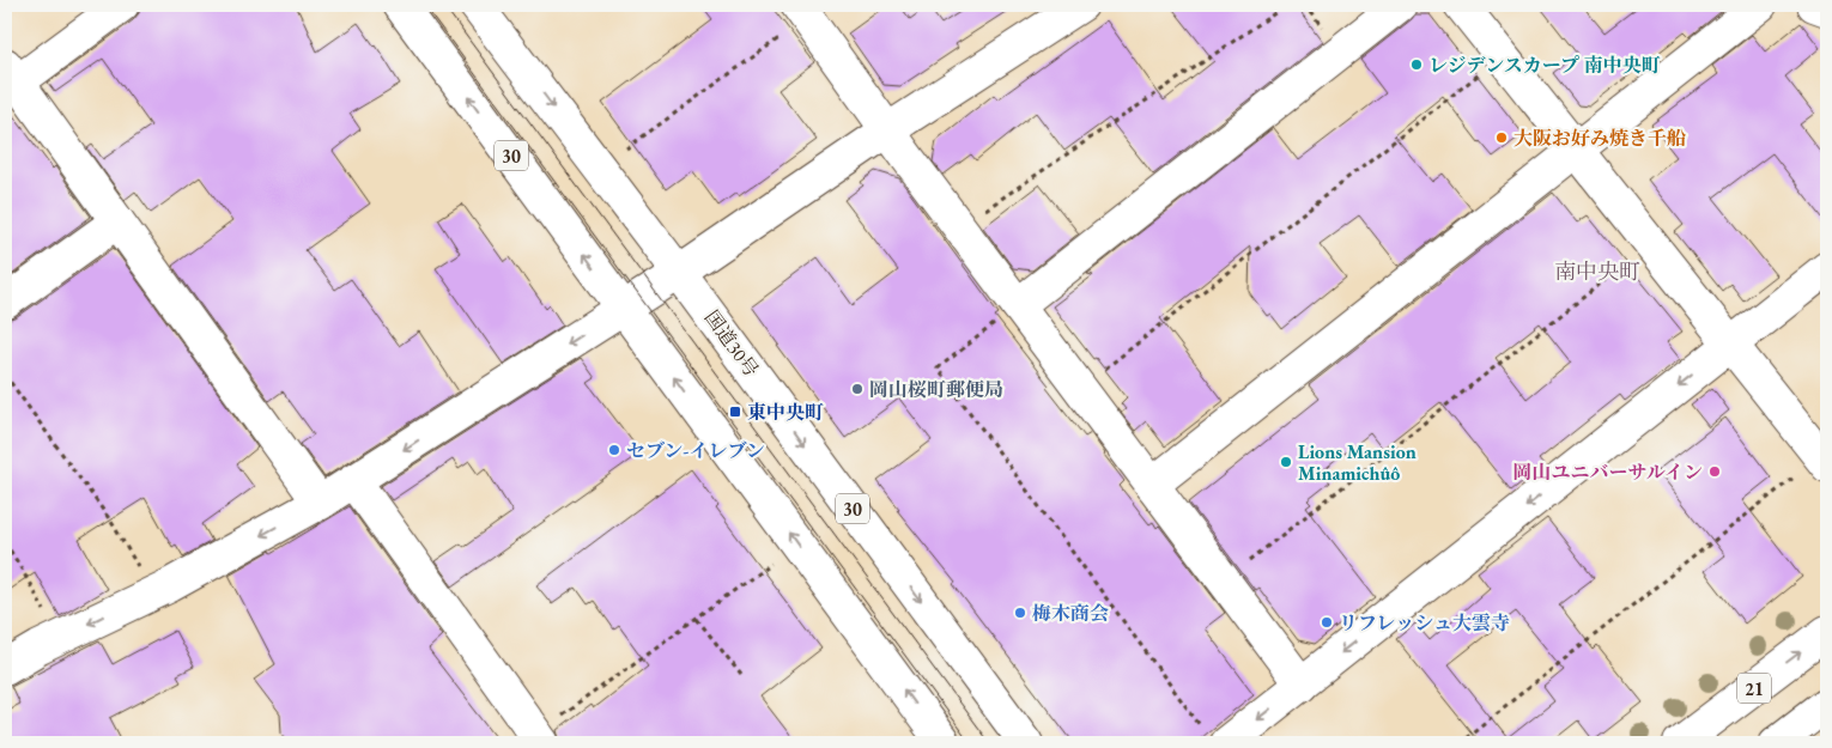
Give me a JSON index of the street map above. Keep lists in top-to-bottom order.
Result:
{
  "streets": {
    "main road": ["30", "国道30号", "21"]
  },
  "districts": ["南中央町"],
  "places": {
    "other": [
      "レジデンスカープ 南中央町",
      "大阪お好み焼き千船",
      "岡山桜町郵便局",
      "セブン-イレブン",
      "Lions Mansion Minamichûô",
      "岡山ユニバーサルイン",
      "梅木商会",
      "リフレッシュ大雲寺"
    ],
    "transit": ["東中央町"]
  }
}
